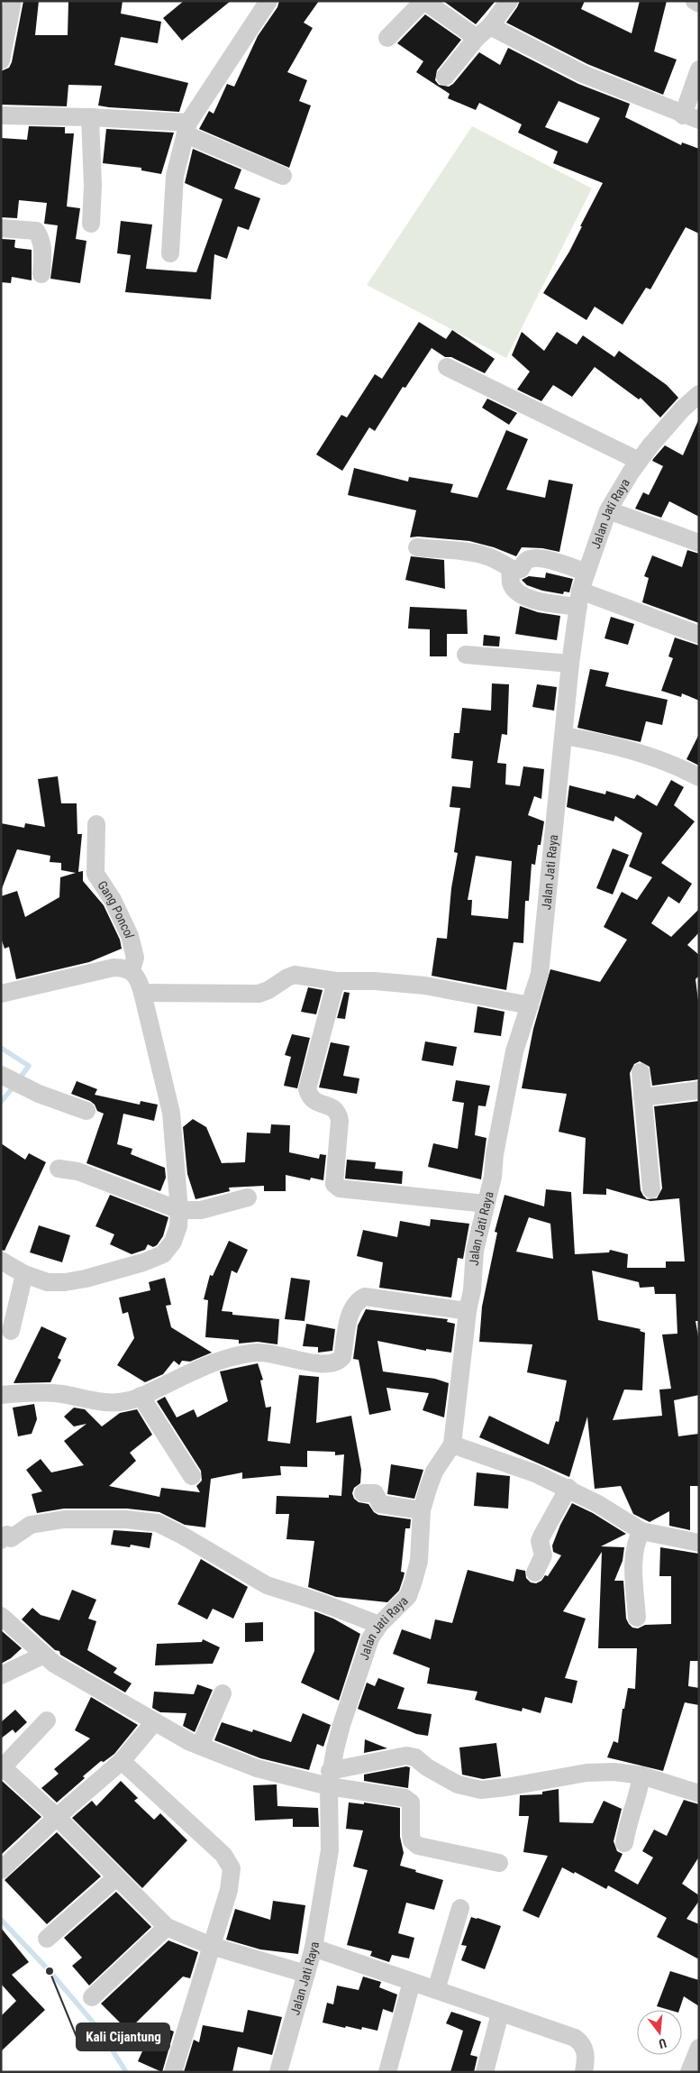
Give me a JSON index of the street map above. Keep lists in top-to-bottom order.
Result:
{
  "streets": {
    "street": ["Jalan Jati Raya", "Gang Poncol"]
  },
  "places": ["Kali Cijantung"],
  "north": "bottom"
}
